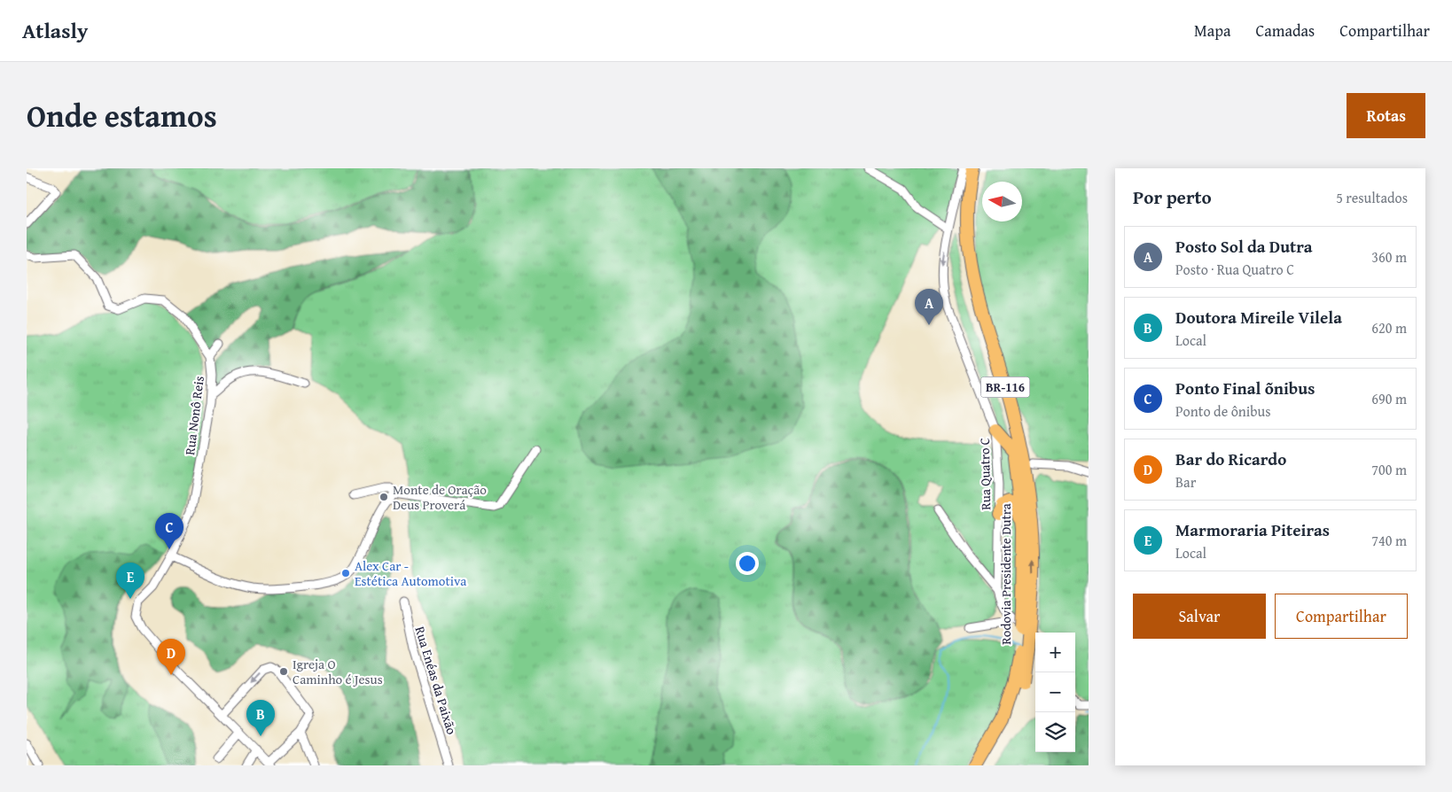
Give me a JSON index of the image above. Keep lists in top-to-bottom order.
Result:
{
  "streets": {
    "highway": ["BR-116", "Rodovia Presidente Dutra"],
    "street": ["Rua Nonô Reis", "Rua Quatro C", "Rua Enéas da Paixão"]
  },
  "one_way": ["Rua Quatro C"],
  "places": ["Monte de Oração Deus Proverá", "Alex Car - Estética Automotiva", "Igreja O Caminho é Jesus"],
  "north": "left",
  "page": {
    "header": "Atlasly",
    "nav": ["Mapa", "Camadas", "Compartilhar"],
    "title": "Onde estamos",
    "buttons": [
      "Rotas",
      ["Salvar", "Compartilhar"]
    ],
    "heading": ["Por perto", "5 resultados"],
    "list": [
      {
        "mark": "A",
        "name": "Posto Sol da Dutra",
        "note": "Posto · Rua Quatro C",
        "value": "360 m"
      },
      {
        "mark": "B",
        "name": "Doutora Mireile Vilela",
        "note": "Local",
        "value": "620 m"
      },
      {
        "mark": "C",
        "name": "Ponto Final õnibus",
        "note": "Ponto de ônibus",
        "value": "690 m"
      },
      {
        "mark": "D",
        "name": "Bar do Ricardo",
        "note": "Bar",
        "value": "700 m"
      },
      {
        "mark": "E",
        "name": "Marmoraria Piteiras",
        "note": "Local",
        "value": "740 m"
      }
    ],
    "pins": [
      "A",
      "C",
      "E",
      "D",
      "B"
    ],
    "map_buttons": ["+", "−"]
  }
}
